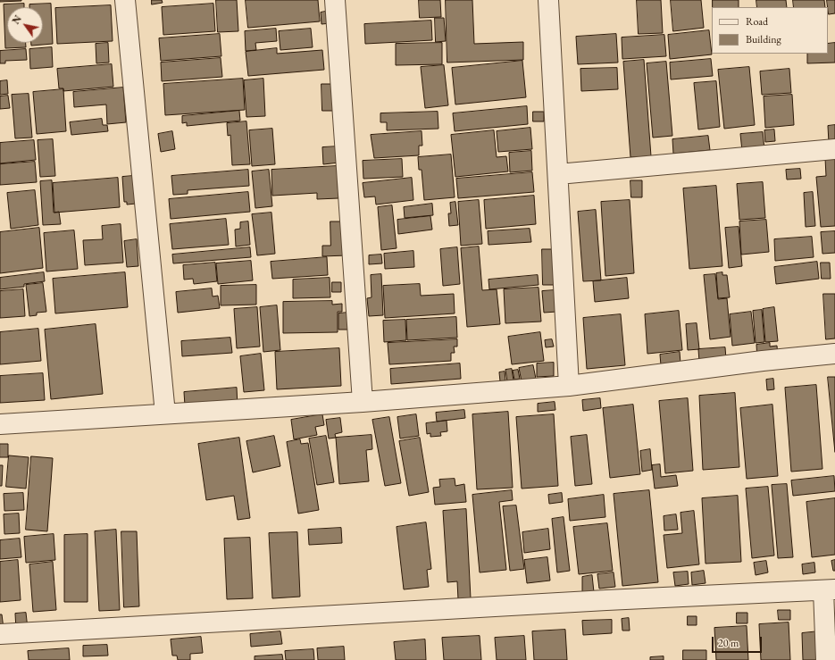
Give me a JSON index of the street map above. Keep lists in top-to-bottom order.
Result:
{
  "legend": ["Road", "Building"],
  "scale_bar": "20 m",
  "north": "top left"
}
